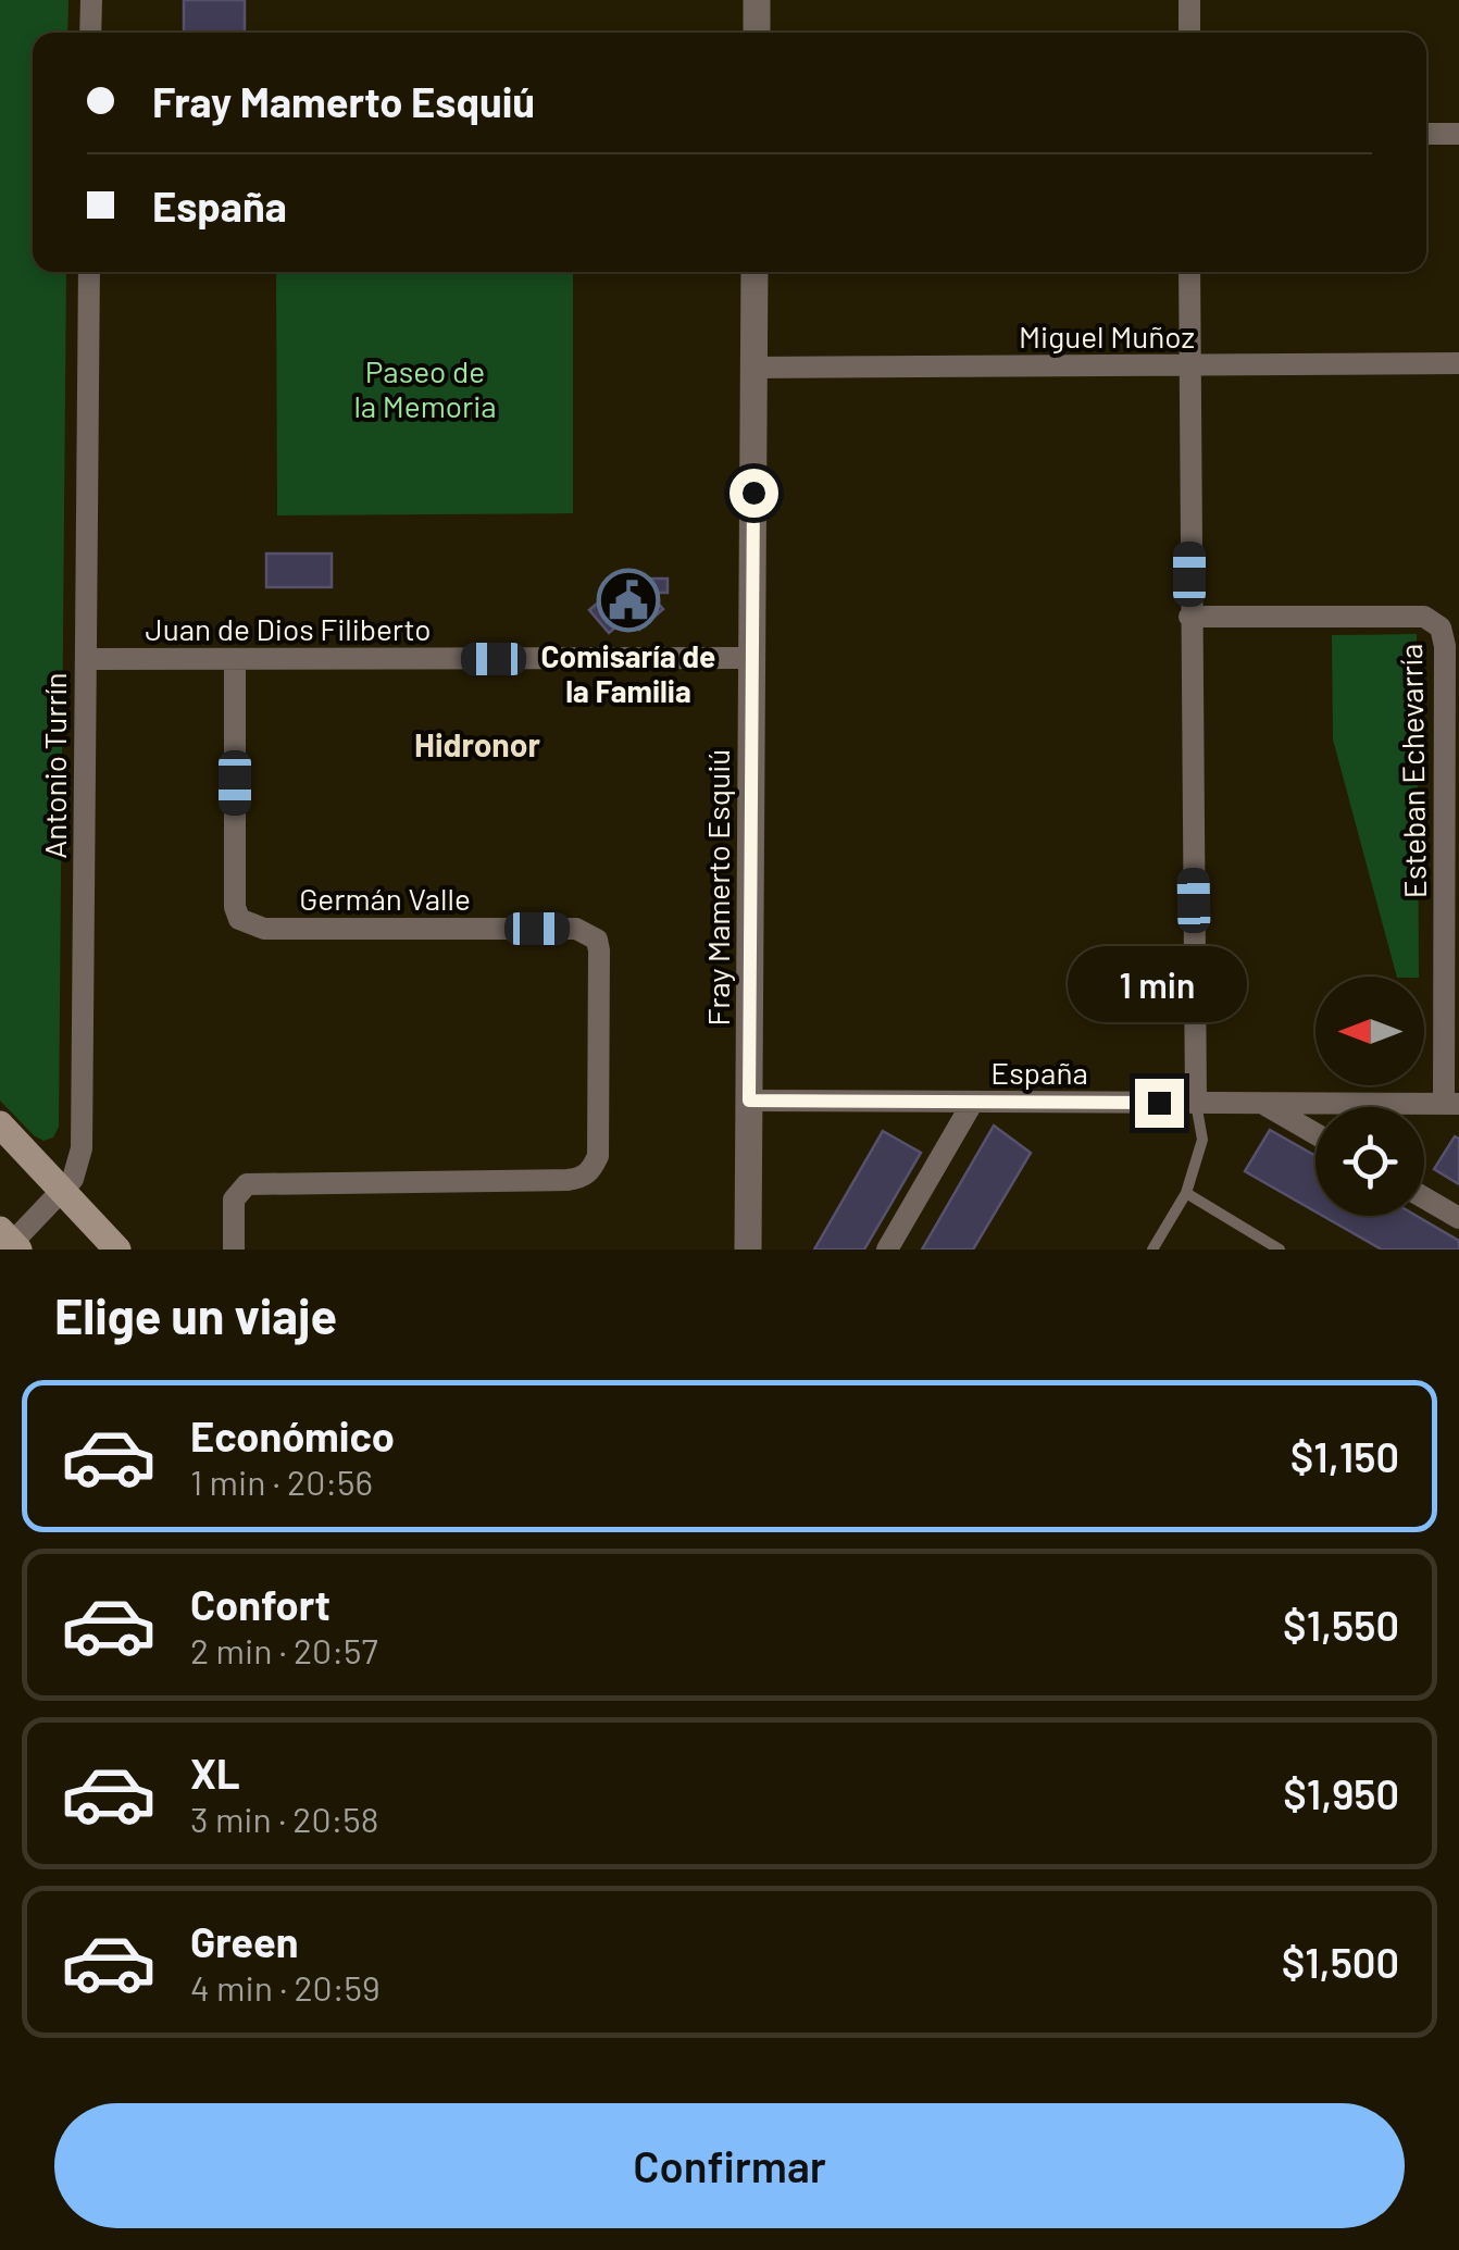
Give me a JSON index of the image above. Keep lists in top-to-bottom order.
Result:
{
  "streets": {
    "street": [
      "Miguel Muñoz",
      "Juan de Dios Filiberto",
      "Antonio Turrín",
      "Esteban Echevarría",
      "Fray Mamerto Esquiú",
      "Germán Valle",
      "España"
    ]
  },
  "crossings": [
    ["Miguel Muñoz", "Fray Mamerto Esquiú"],
    ["Juan de Dios Filiberto", "Antonio Turrín"],
    ["Juan de Dios Filiberto", "Fray Mamerto Esquiú"],
    ["Juan de Dios Filiberto", "Germán Valle"],
    ["Esteban Echevarría", "España"],
    ["Fray Mamerto Esquiú", "España"]
  ],
  "districts": ["Hidronor"],
  "parks": ["Paseo de la Memoria"],
  "places": {
    "public building": ["Comisaría de la Familia"]
  },
  "north": "left",
  "page": {
    "banner": ["Fray Mamerto Esquiú", "España"],
    "bubble": "1 min",
    "heading": "Elige un viaje",
    "list": [
      {
        "name": "Económico",
        "note": "1 min · 20:56",
        "value": "$1,150"
      },
      {
        "name": "Confort",
        "note": "2 min · 20:57",
        "value": "$1,550"
      },
      {
        "name": "XL",
        "note": "3 min · 20:58",
        "value": "$1,950"
      },
      {
        "name": "Green",
        "note": "4 min · 20:59",
        "value": "$1,500"
      }
    ],
    "buttons": "Confirmar"
  }
}
